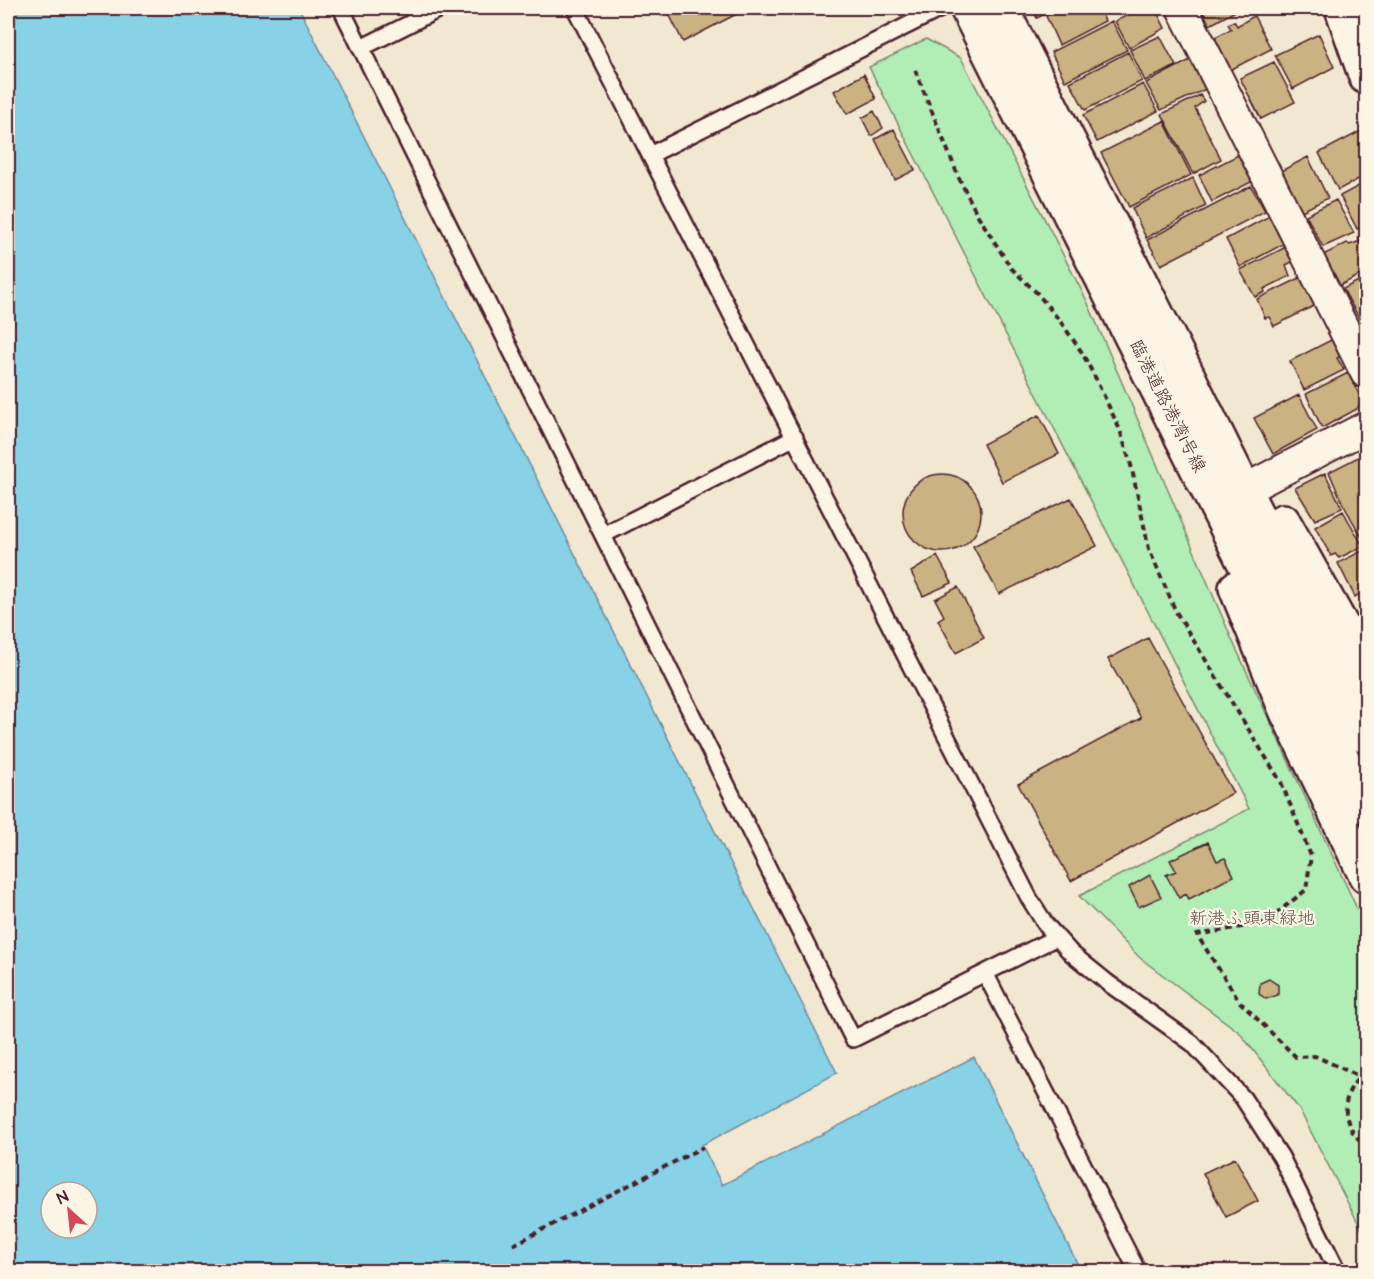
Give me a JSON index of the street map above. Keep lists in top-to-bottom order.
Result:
{
  "streets": {
    "street": ["臨港道路港湾1号線"]
  },
  "parks": ["新港ふ頭東緑地"],
  "north": "top left"
}
